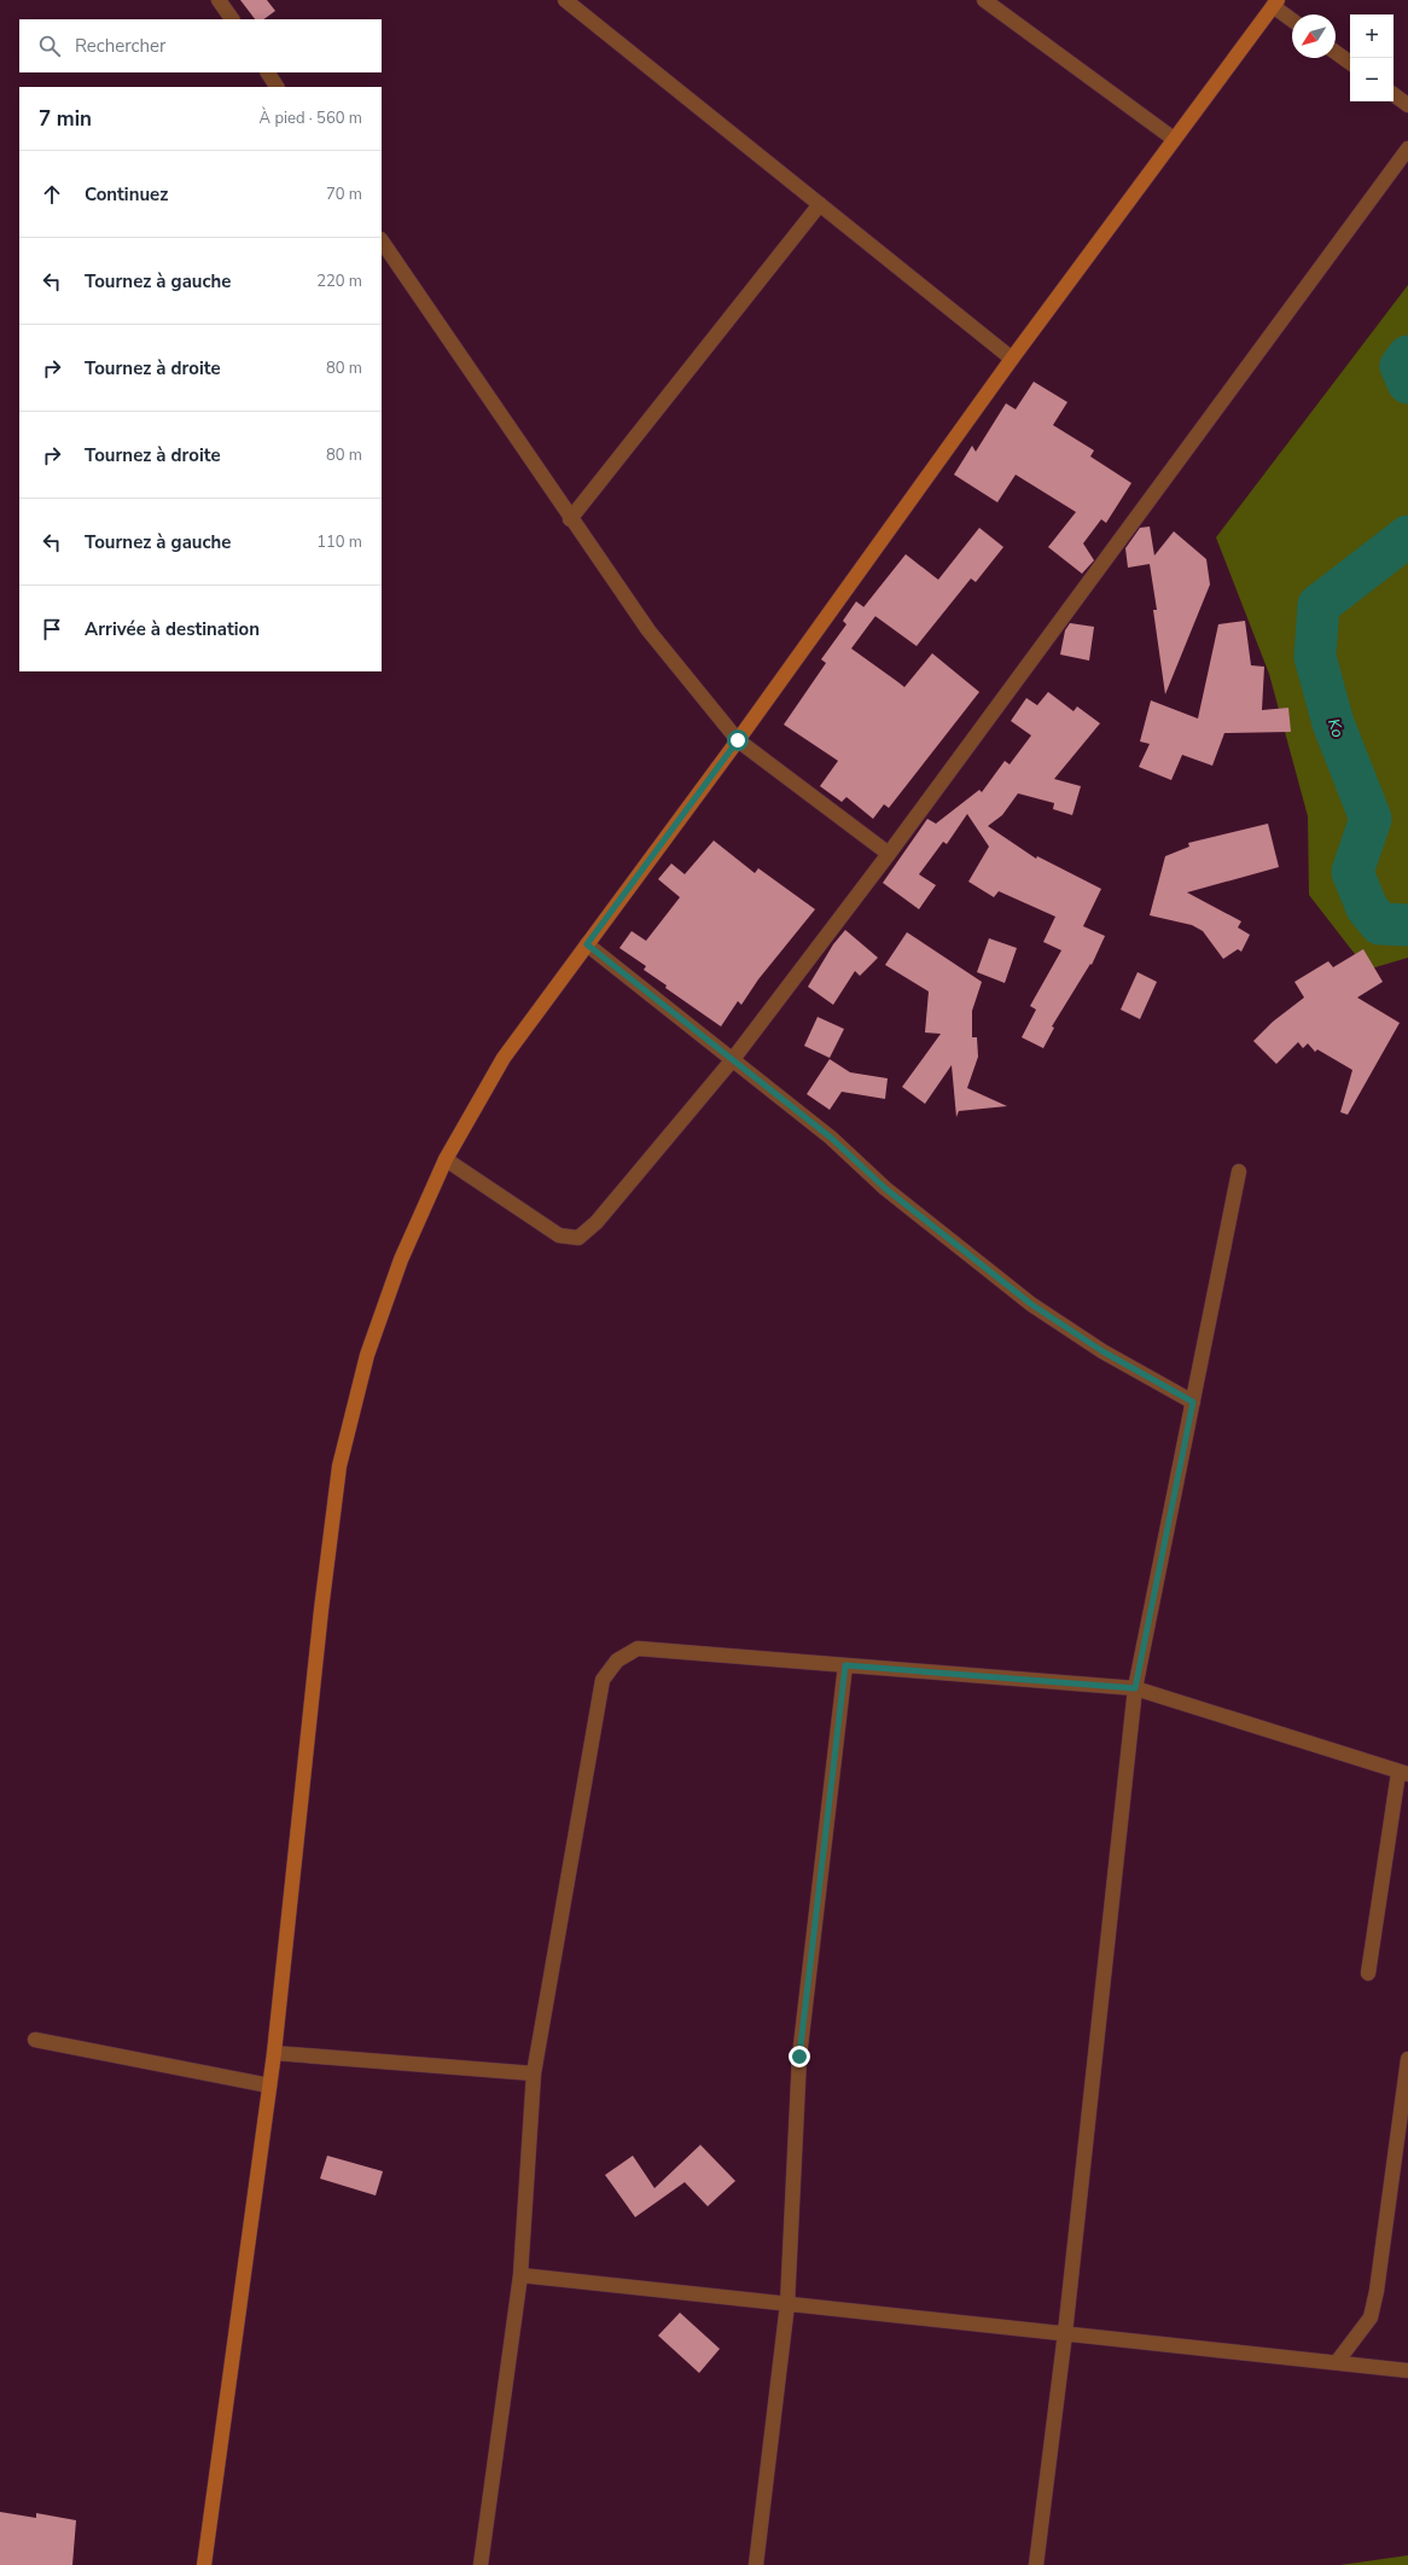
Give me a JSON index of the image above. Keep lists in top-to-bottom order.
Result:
{
  "water": ["Ko"],
  "north": "bottom left",
  "page": {
    "map_buttons": ["+", "−"],
    "search": "Rechercher",
    "heading": ["7 min", "À pied · 560 m"],
    "list": [
      ["Continuez", "70 m"],
      ["Tournez à gauche", "220 m"],
      ["Tournez à droite", "80 m"],
      ["Tournez à droite", "80 m"],
      ["Tournez à gauche", "110 m"],
      "Arrivée à destination"
    ]
  }
}
